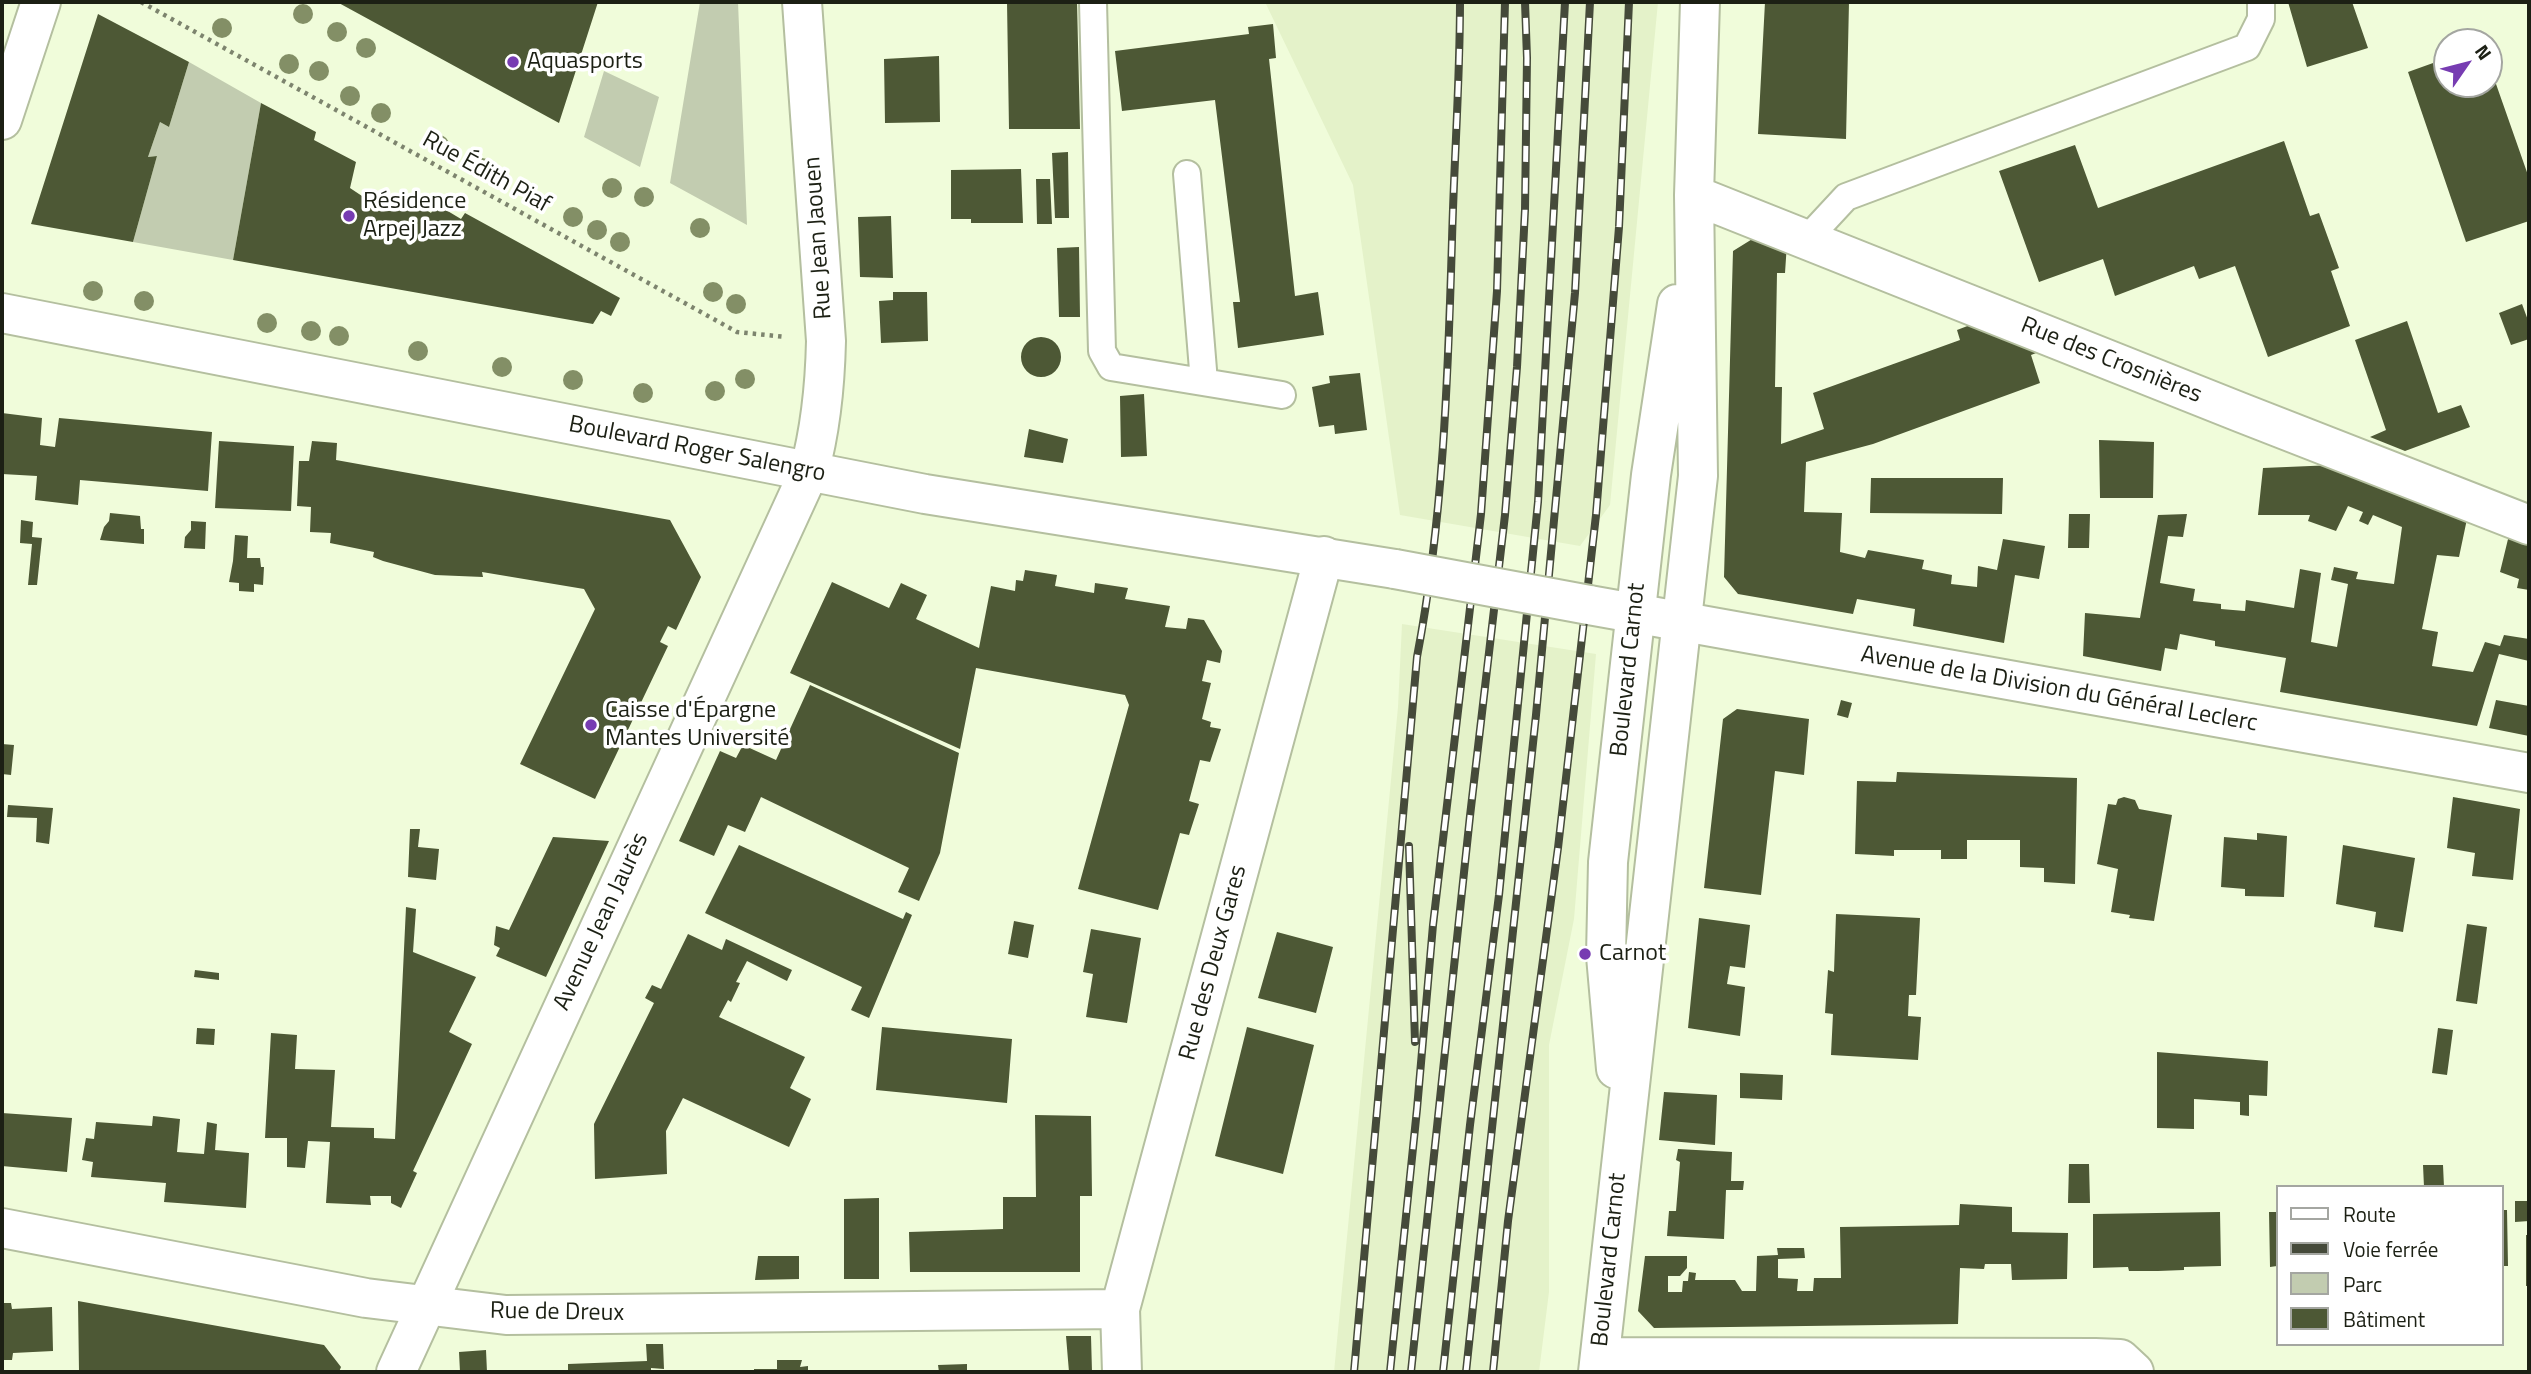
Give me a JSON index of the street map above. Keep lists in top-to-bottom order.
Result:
{
  "streets": {
    "street": [
      "Rue Jean Jaouen",
      "Rue des Crosnières",
      "Boulevard Roger Salengro",
      "Boulevard Carnot",
      "Avenue de la Division du Général Leclerc",
      "Avenue Jean Jaurès",
      "Rue des Deux Gares",
      "Rue de Dreux"
    ],
    "path": ["Rue Édith Piaf"]
  },
  "crossings": [
    ["Rue Édith Piaf", "Rue Jean Jaouen"],
    ["Rue Jean Jaouen", "Boulevard Roger Salengro"],
    ["Rue Jean Jaouen", "Avenue Jean Jaurès"],
    ["Rue des Crosnières", "Boulevard Carnot"],
    ["Boulevard Roger Salengro", "Avenue de la Division du Général Leclerc"],
    ["Boulevard Roger Salengro", "Avenue Jean Jaurès"],
    ["Boulevard Roger Salengro", "Rue des Deux Gares"],
    ["Boulevard Carnot", "Avenue de la Division du Général Leclerc"],
    ["Avenue Jean Jaurès", "Rue de Dreux"],
    ["Rue des Deux Gares", "Rue de Dreux"]
  ],
  "places": [
    "Aquasports",
    "Résidence Arpej Jazz",
    "Caisse d'Épargne Mantes Université",
    "Carnot"
  ],
  "legend": [
    "Route",
    "Voie ferrée",
    "Parc",
    "Bâtiment"
  ],
  "north": "top right"
}
